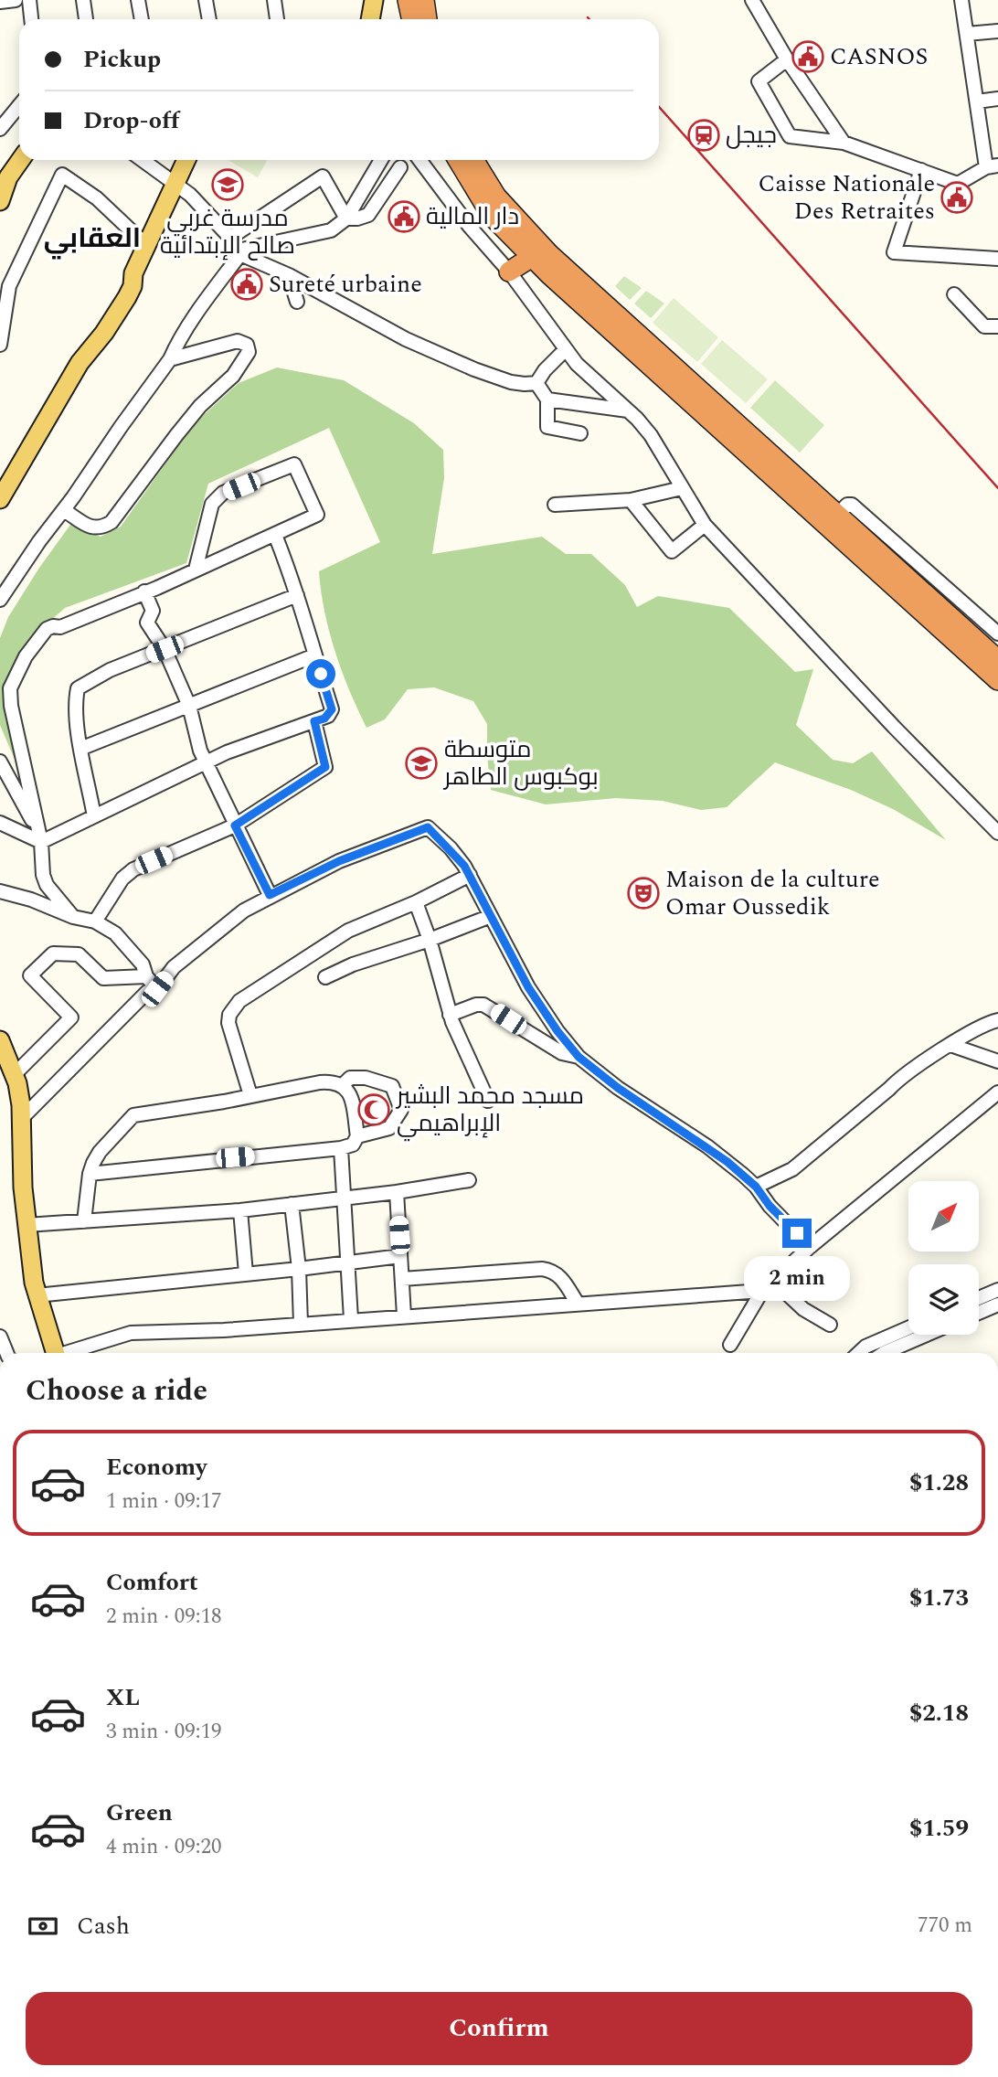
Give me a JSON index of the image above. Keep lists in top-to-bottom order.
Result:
{
  "districts": ["العقابي"],
  "places": {
    "public building": [
      "CASNOS",
      "Caisse Nationale Des Retraites",
      "دار المالية",
      "Sureté urbaine"
    ],
    "station": ["جيجل"],
    "school or university": ["مدرسة غربي صالح الإبتدائية", "متوسطة بوكبوس الطاهر"],
    "theatre": ["Maison de la culture Omar Oussedik"],
    "mosque": ["مسجد محمد البشير الإبراهيمي"]
  },
  "north": "top right",
  "page": {
    "banner": ["Pickup", "Drop-off"],
    "bubble": "2 min",
    "heading": "Choose a ride",
    "list": [
      {
        "name": "Economy",
        "note": "1 min · 09:17",
        "value": "$1.28"
      },
      {
        "name": "Comfort",
        "note": "2 min · 09:18",
        "value": "$1.73"
      },
      {
        "name": "XL",
        "note": "3 min · 09:19",
        "value": "$2.18"
      },
      {
        "name": "Green",
        "note": "4 min · 09:20",
        "value": "$1.59"
      }
    ],
    "pay": ["Cash", "770 m"],
    "buttons": "Confirm"
  }
}
